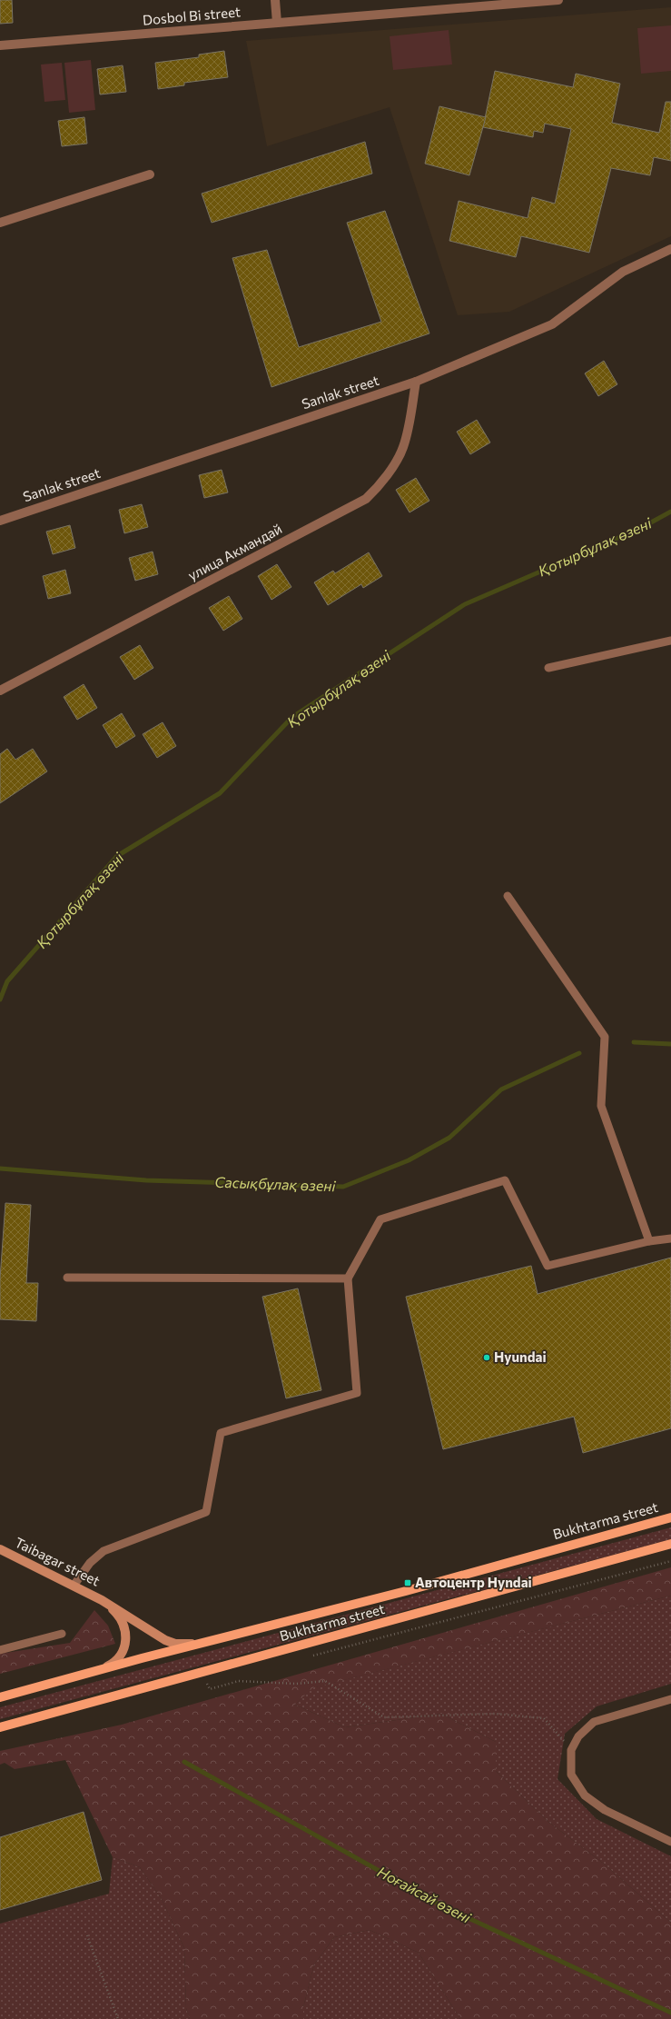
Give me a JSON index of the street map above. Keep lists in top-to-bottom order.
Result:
{
  "streets": {
    "main road": ["Bukhtarma street", "Taibagar street"],
    "street": ["Dosbol Bi street", "Sanlak street", "улица Акмандай"]
  },
  "crossings": [
    ["Sanlak street", "улица Акмандай"]
  ],
  "water": ["Қотырбұлақ өзені", "Сасықбұлақ өзені", "Ноғайсай өзені"],
  "places": {
    "other": ["Hyundai"],
    "transit": ["Автоцентр Hyndai"]
  }
}
